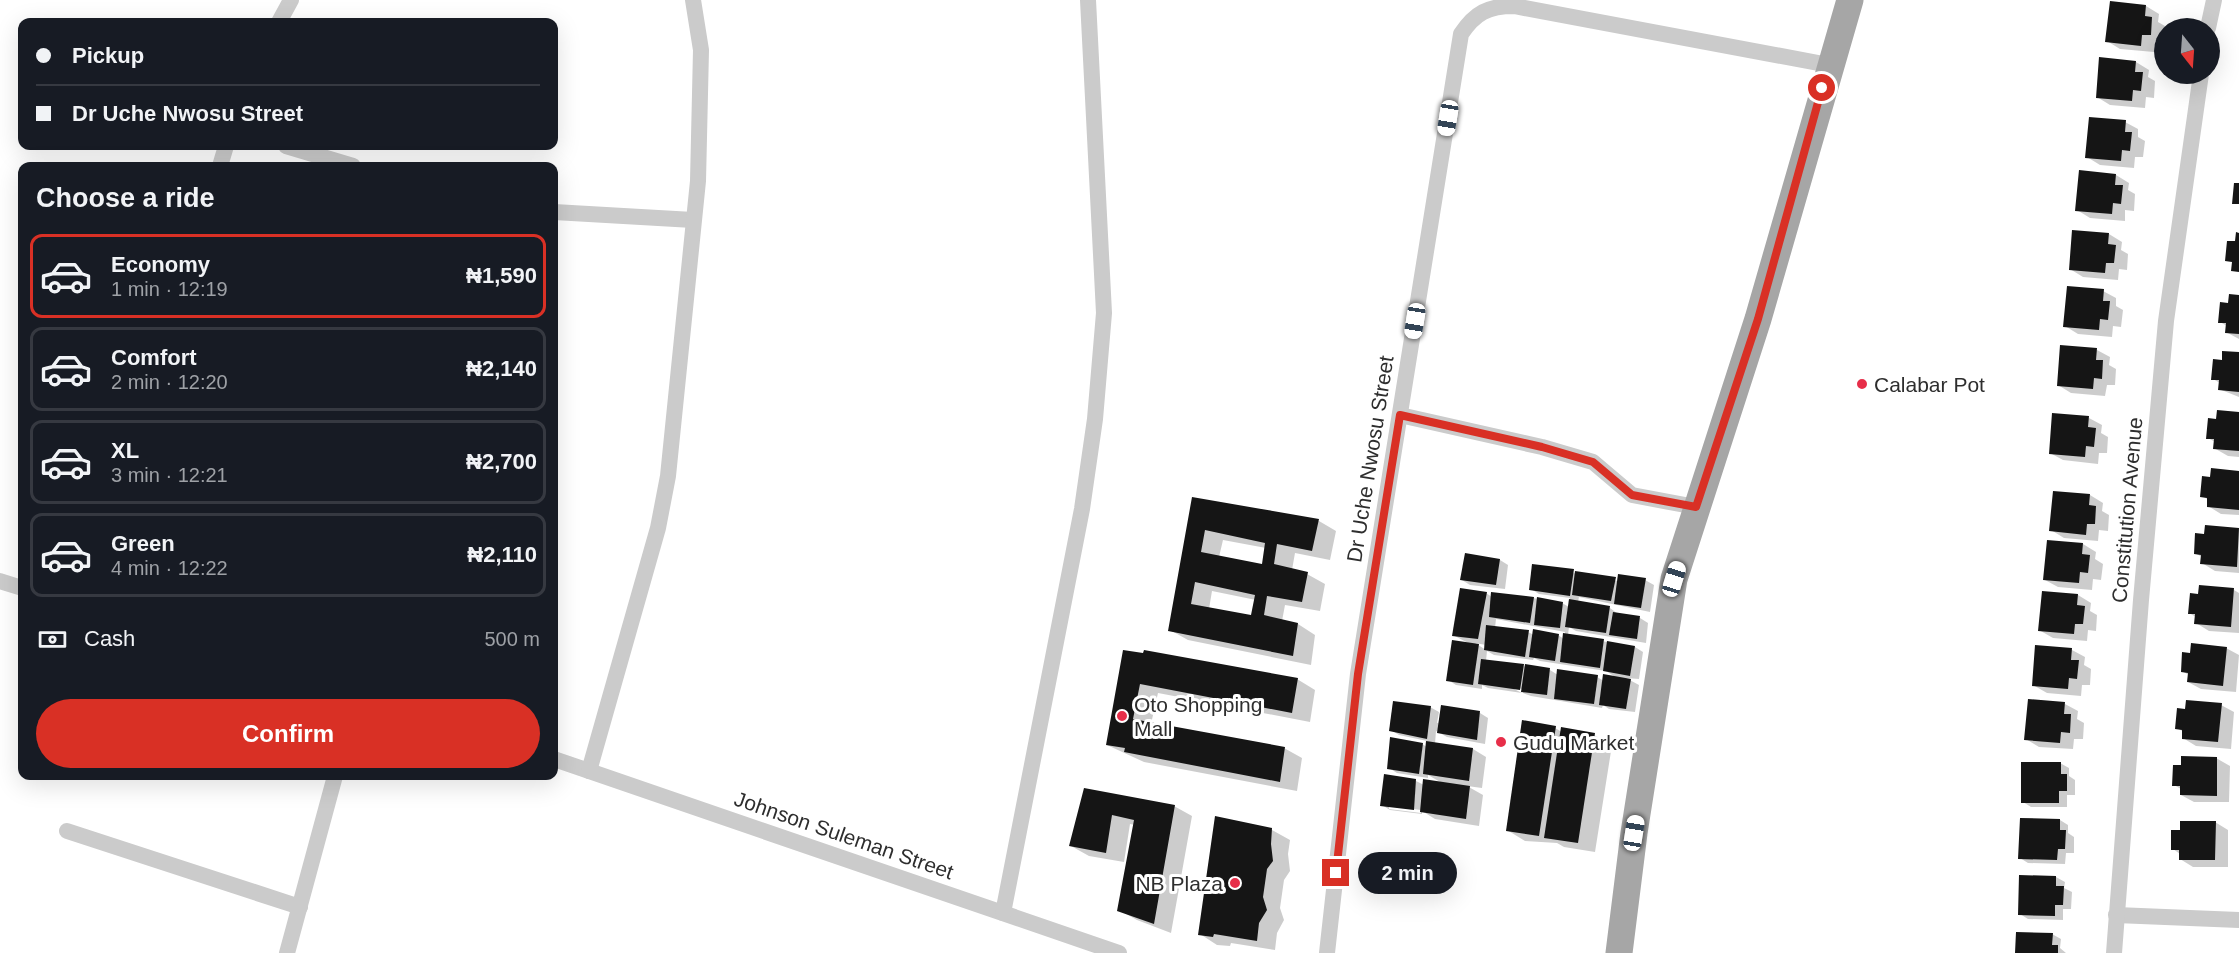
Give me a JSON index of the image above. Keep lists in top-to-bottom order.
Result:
{
  "streets": {
    "street": ["Dr Uche Nwosu Street", "Constitution Avenue", "Johnson Suleman Street"]
  },
  "places": [
    "Calabar Pot",
    "Oto Shopping Mall",
    "Gudu Market",
    "NB Plaza"
  ],
  "north": "bottom",
  "page": {
    "banner": ["Pickup", "Dr Uche Nwosu Street"],
    "heading": "Choose a ride",
    "list": [
      {
        "name": "Economy",
        "note": "1 min · 12:19",
        "value": "₦1,590"
      },
      {
        "name": "Comfort",
        "note": "2 min · 12:20",
        "value": "₦2,140"
      },
      {
        "name": "XL",
        "note": "3 min · 12:21",
        "value": "₦2,700"
      },
      {
        "name": "Green",
        "note": "4 min · 12:22",
        "value": "₦2,110"
      }
    ],
    "pay": ["Cash", "500 m"],
    "buttons": "Confirm",
    "bubble": "2 min"
  }
}
